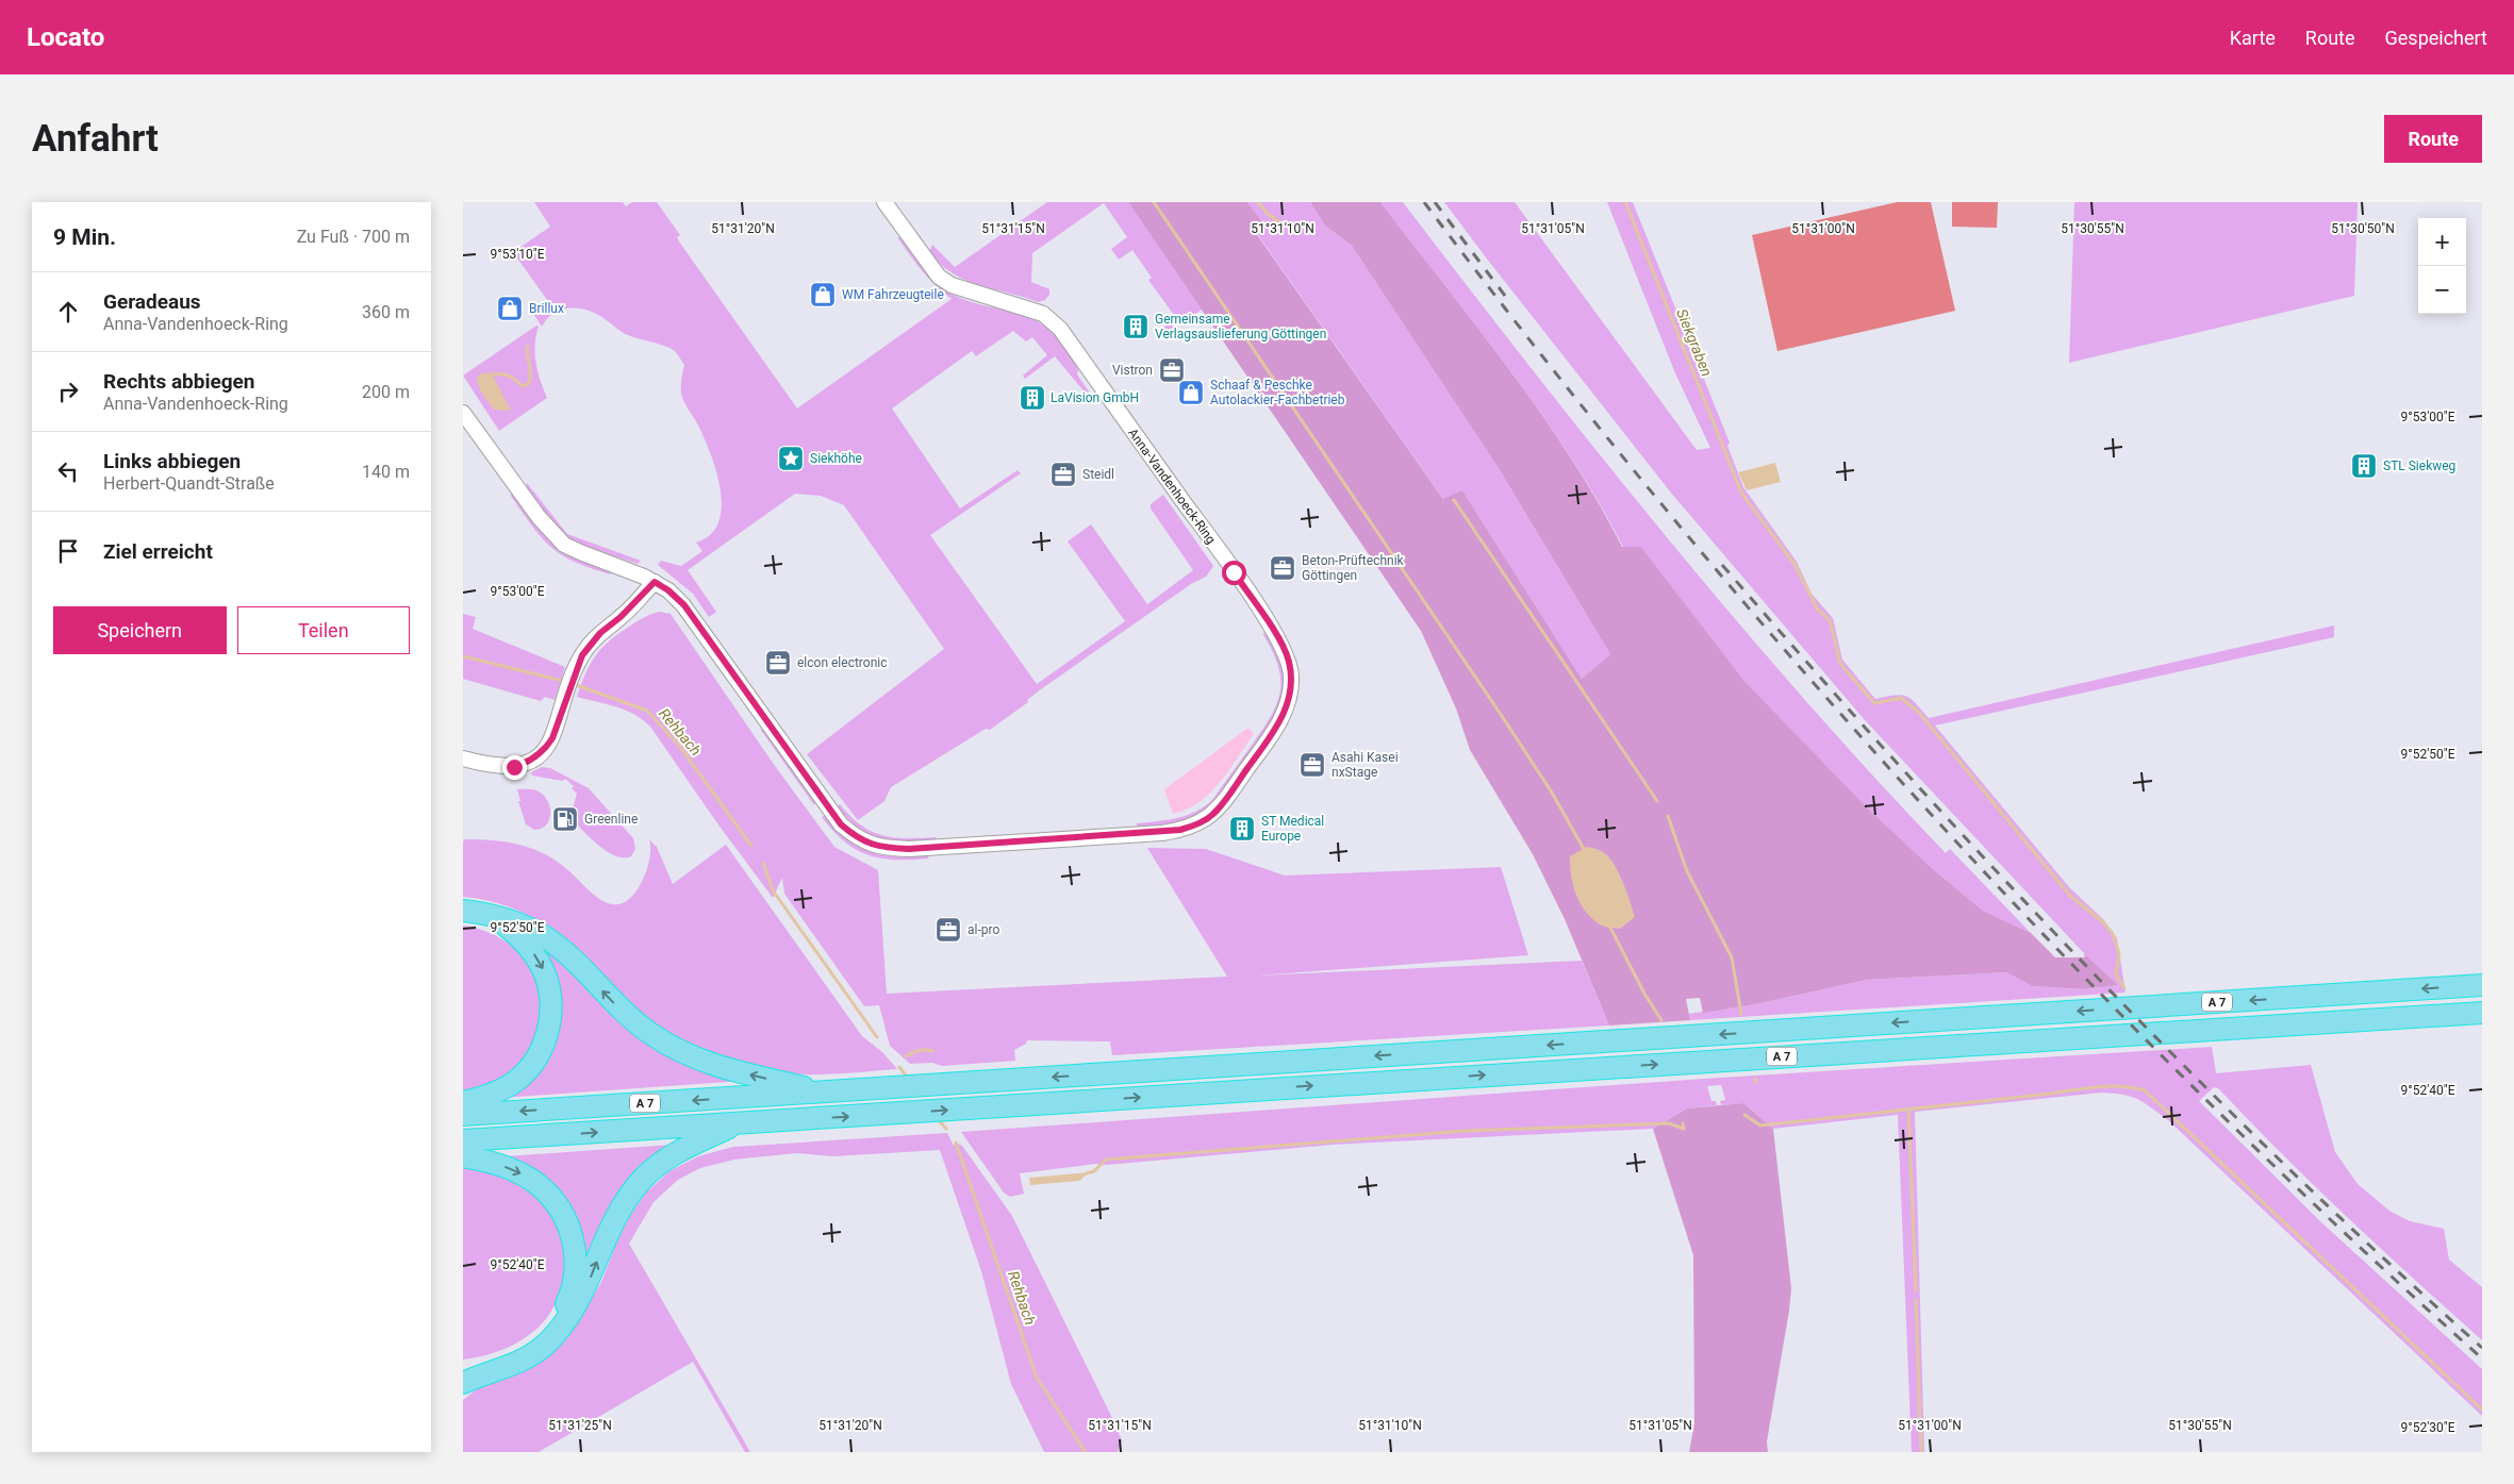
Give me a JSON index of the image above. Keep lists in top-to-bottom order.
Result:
{
  "streets": {
    "highway": ["A 7"],
    "street": ["Anna-Vandenhoeck-Ring"]
  },
  "water": ["Siekgraben", "Rehbach"],
  "places": {
    "shop": ["WM Fahrzeugteile", "Brillux", "Schaaf & Peschke Autolackier-Fachbetrieb"],
    "building": [
      "Gemeinsame Verlagsauslieferung Göttingen",
      "LaVision GmbH",
      "STL Siekweg",
      "ST Medical Europe"
    ],
    "office": [
      "Vistron",
      "Steidl",
      "Beton-Prüftechnik Göttingen",
      "elcon electronic",
      "Asahi Kasei nxStage",
      "al-pro"
    ],
    "place": ["Siekhöhe"],
    "fuel station": ["Greenline"]
  },
  "page": {
    "header": "Locato",
    "nav": ["Karte", "Route", "Gespeichert"],
    "buttons": [
      "Route",
      ["Speichern", "Teilen"]
    ],
    "title": "Anfahrt",
    "heading": ["9 Min.", "Zu Fuß · 700 m"],
    "map_buttons": ["+", "−"],
    "list": [
      ["Geradeaus", "Anna-Vandenhoeck-Ring", "360 m"],
      ["Rechts abbiegen", "Anna-Vandenhoeck-Ring", "200 m"],
      ["Links abbiegen", "Herbert-Quandt-Straße", "140 m"],
      "Ziel erreicht"
    ]
  },
  "coordinates": [
    "51°31'20\"N",
    "51°31'15\"N",
    "51°31'10\"N",
    "51°31'05\"N",
    "51°31'00\"N",
    "51°30'55\"N",
    "51°30'50\"N",
    "9°53'10\"E",
    "9°53'00\"E",
    "9°52'50\"E",
    "9°52'40\"E",
    "51°31'25\"N",
    "9°52'30\"E"
  ]
}
